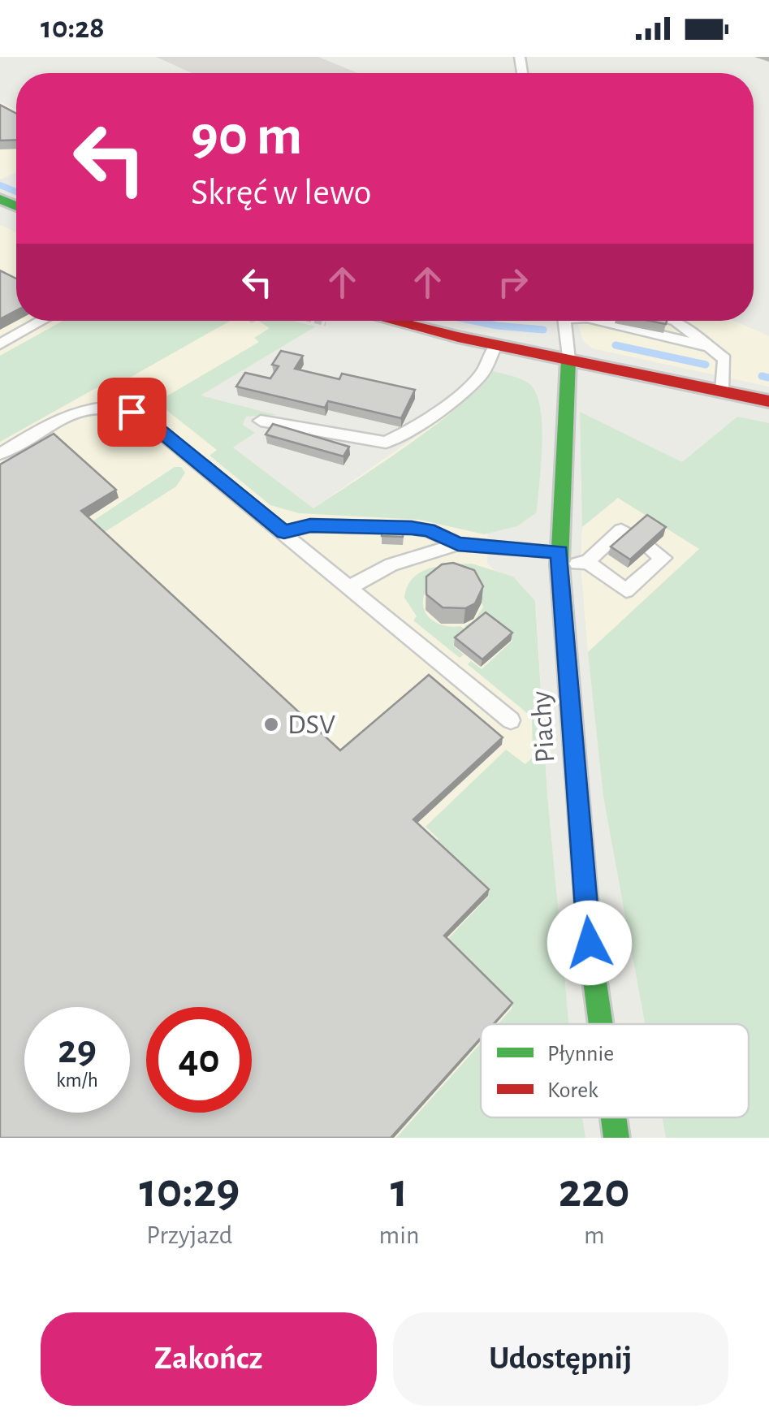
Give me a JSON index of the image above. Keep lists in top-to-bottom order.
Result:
{
  "streets": {
    "street": ["Piachy"]
  },
  "places": ["DSV"],
  "legend": ["Płynnie", "Korek"],
  "page": {
    "status": "10:28",
    "turn": ["90 m", "Skręć w lewo"],
    "speed": "29 km/h",
    "limit": "40",
    "eta": [
      "10:29",
      "Przyjazd",
      "1",
      "min",
      "220",
      "m"
    ],
    "buttons": ["Zakończ", "Udostępnij"]
  }
}
